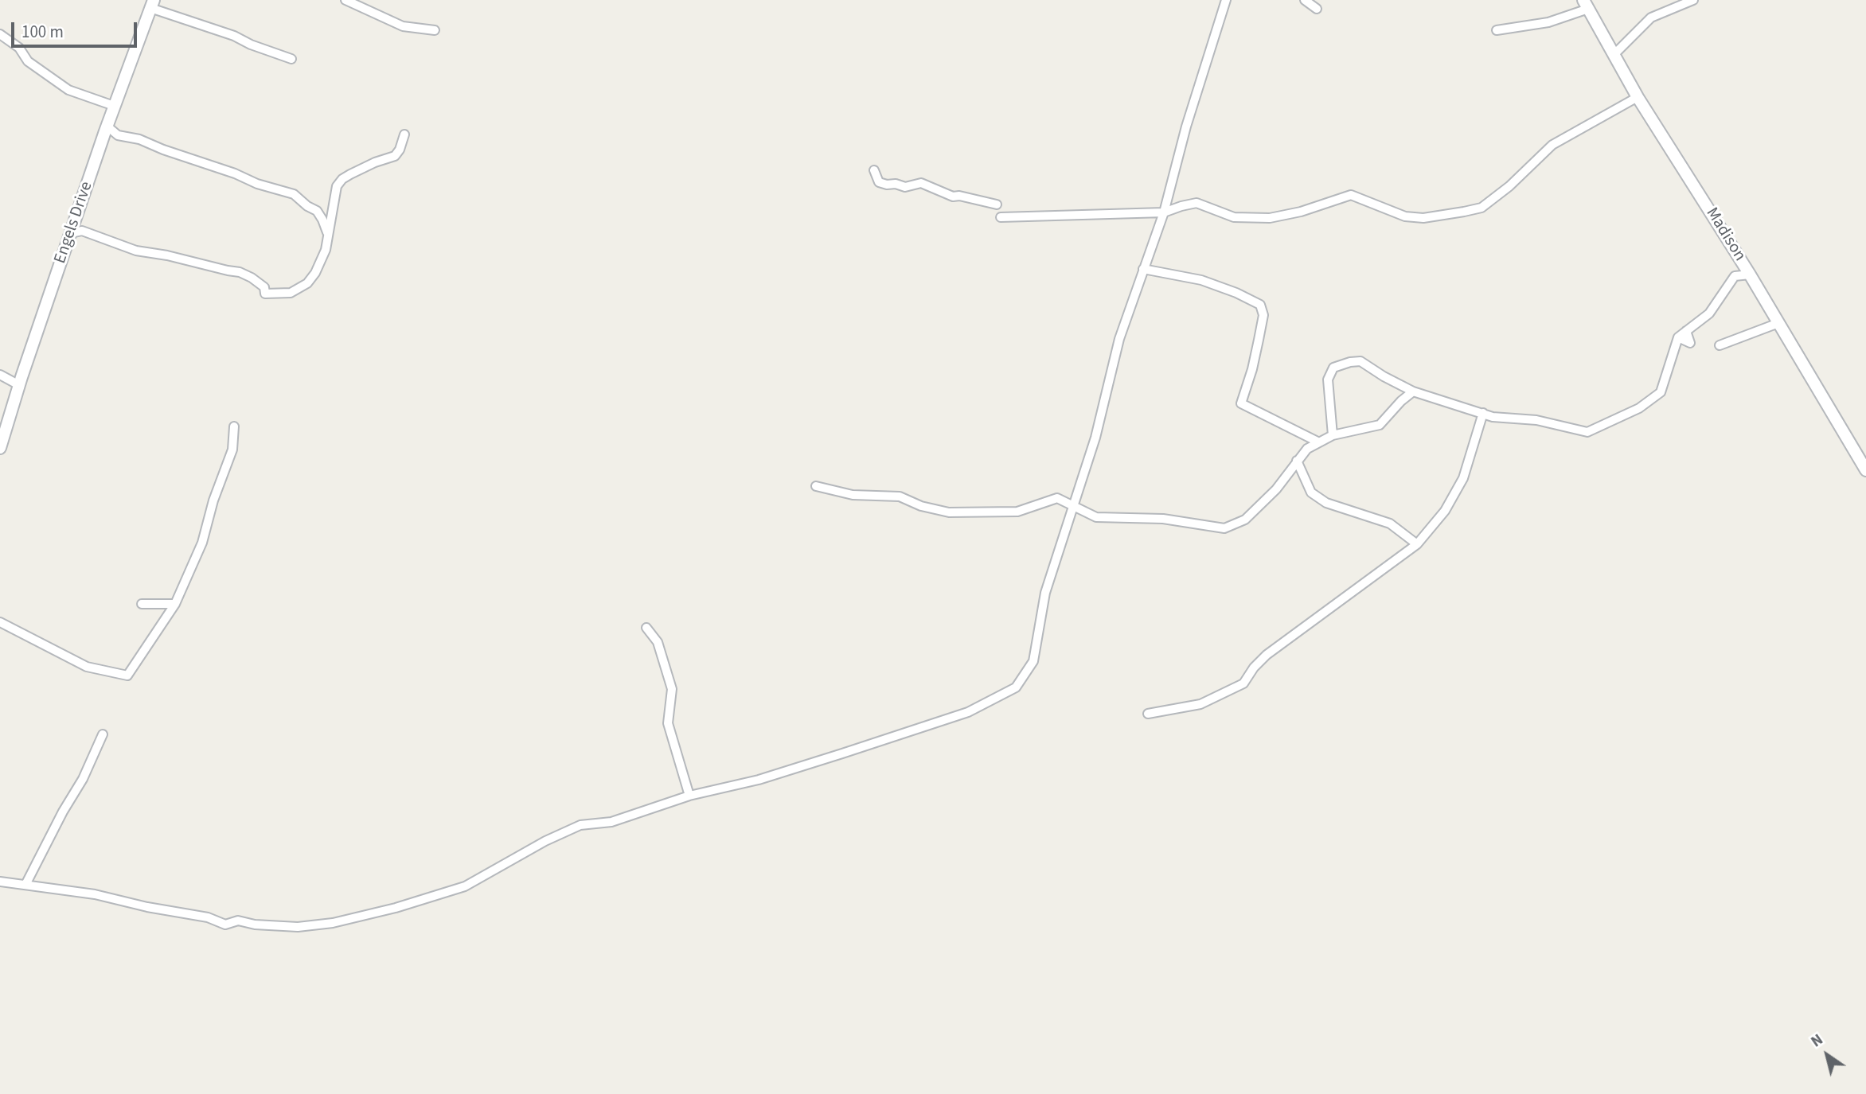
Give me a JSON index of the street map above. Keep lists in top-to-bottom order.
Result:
{
  "streets": {
    "street": ["Engels Drive", "Madison"]
  },
  "scale_bar": "100 m",
  "north": "top left"
}
